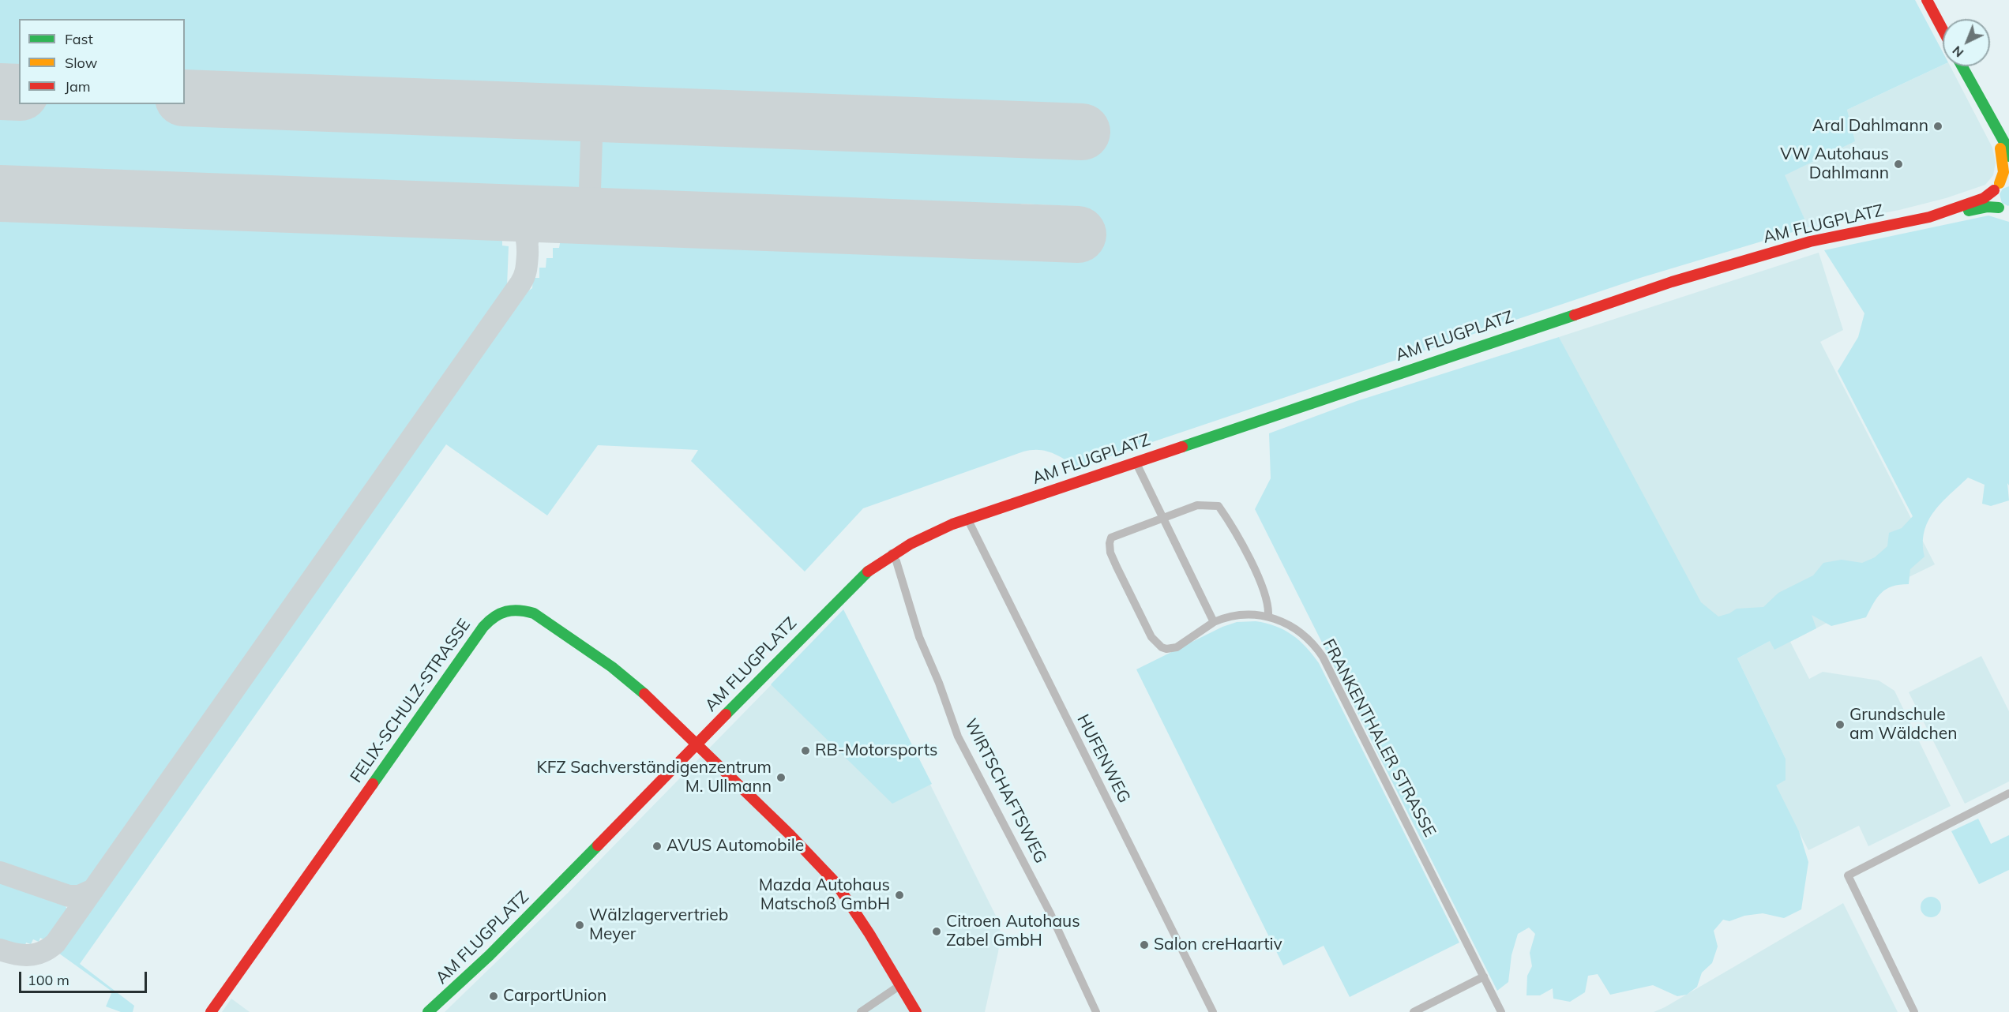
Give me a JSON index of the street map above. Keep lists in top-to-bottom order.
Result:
{
  "streets": {
    "street": [
      "AM FLUGPLATZ",
      "FELIX-SCHULZ-STRASSE",
      "FRANKENTHALER STRASSE",
      "HUFENWEG",
      "WIRTSCHAFTSWEG"
    ]
  },
  "crossings": [
    ["AM FLUGPLATZ", "FELIX-SCHULZ-STRASSE"],
    ["AM FLUGPLATZ", "HUFENWEG"],
    ["AM FLUGPLATZ", "WIRTSCHAFTSWEG"]
  ],
  "places": [
    "Aral Dahlmann",
    "VW Autohaus Dahlmann",
    "Grundschule am Wäldchen",
    "RB-Motorsports",
    "KFZ Sachverständigenzentrum M. Ullmann",
    "AVUS Automobile",
    "Mazda Autohaus Matschoß GmbH",
    "Wälzlagervertrieb Meyer",
    "Citroen Autohaus Zabel GmbH",
    "Salon creHaartiv",
    "CarportUnion"
  ],
  "legend": ["Fast", "Slow", "Jam"],
  "scale_bar": "100 m",
  "north": "bottom left"
}
